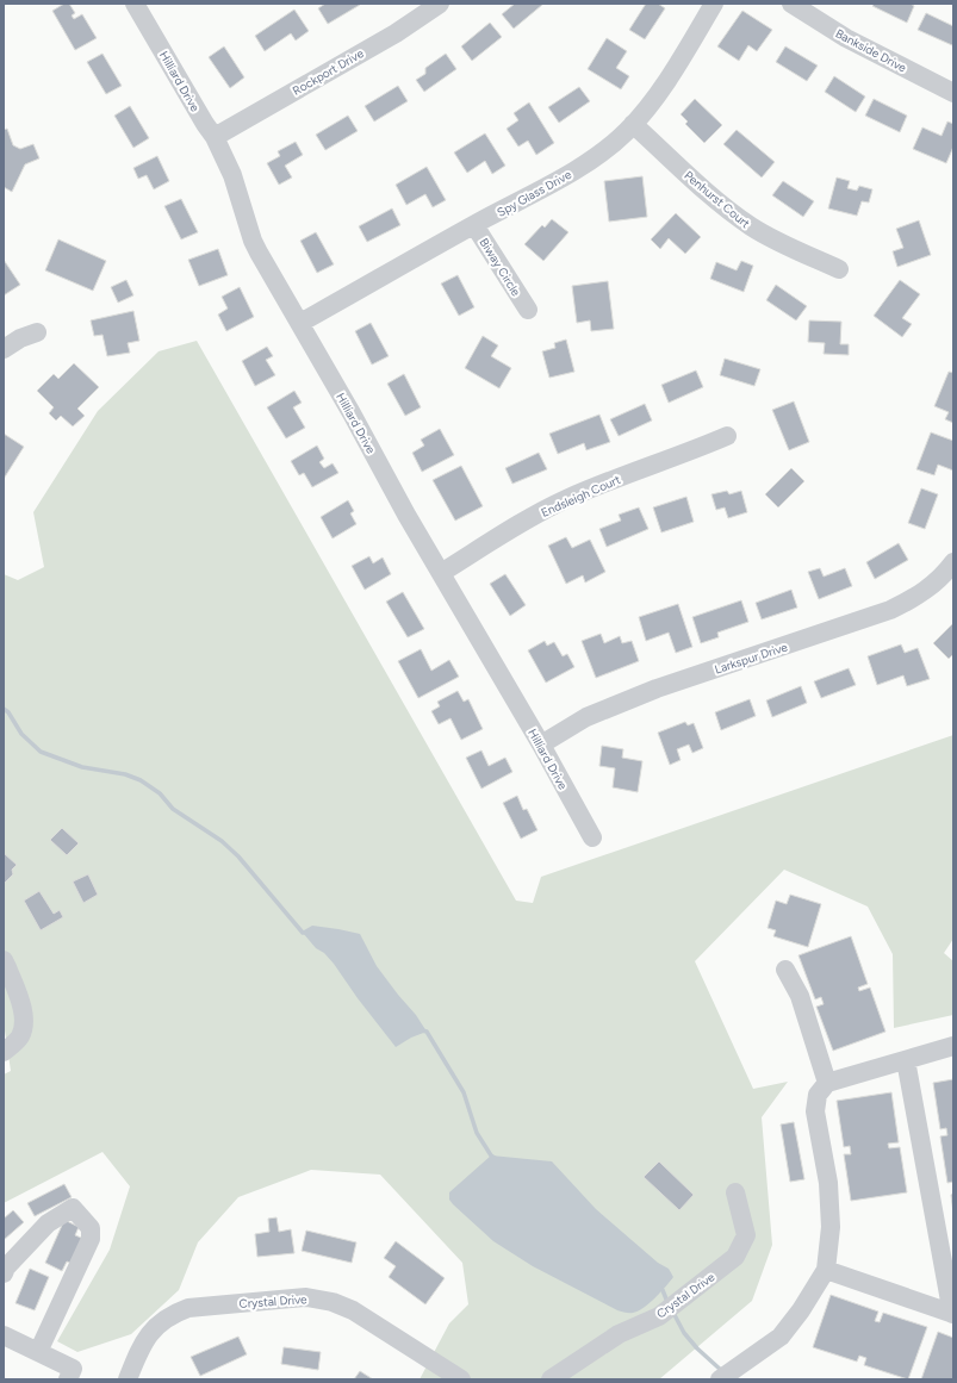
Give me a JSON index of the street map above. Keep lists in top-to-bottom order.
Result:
{
  "streets": {
    "street": [
      "Bankside Drive",
      "Rockport Drive",
      "Hilliard Drive",
      "Spy Glass Drive",
      "Penhurst Court",
      "Biway Circle",
      "Endsleigh Court",
      "Larkspur Drive",
      "Crystal Drive"
    ]
  },
  "crossings": [
    ["Rockport Drive", "Hilliard Drive"],
    ["Hilliard Drive", "Spy Glass Drive"],
    ["Hilliard Drive", "Endsleigh Court"],
    ["Hilliard Drive", "Larkspur Drive"],
    ["Spy Glass Drive", "Penhurst Court"],
    ["Spy Glass Drive", "Biway Circle"]
  ]
}
